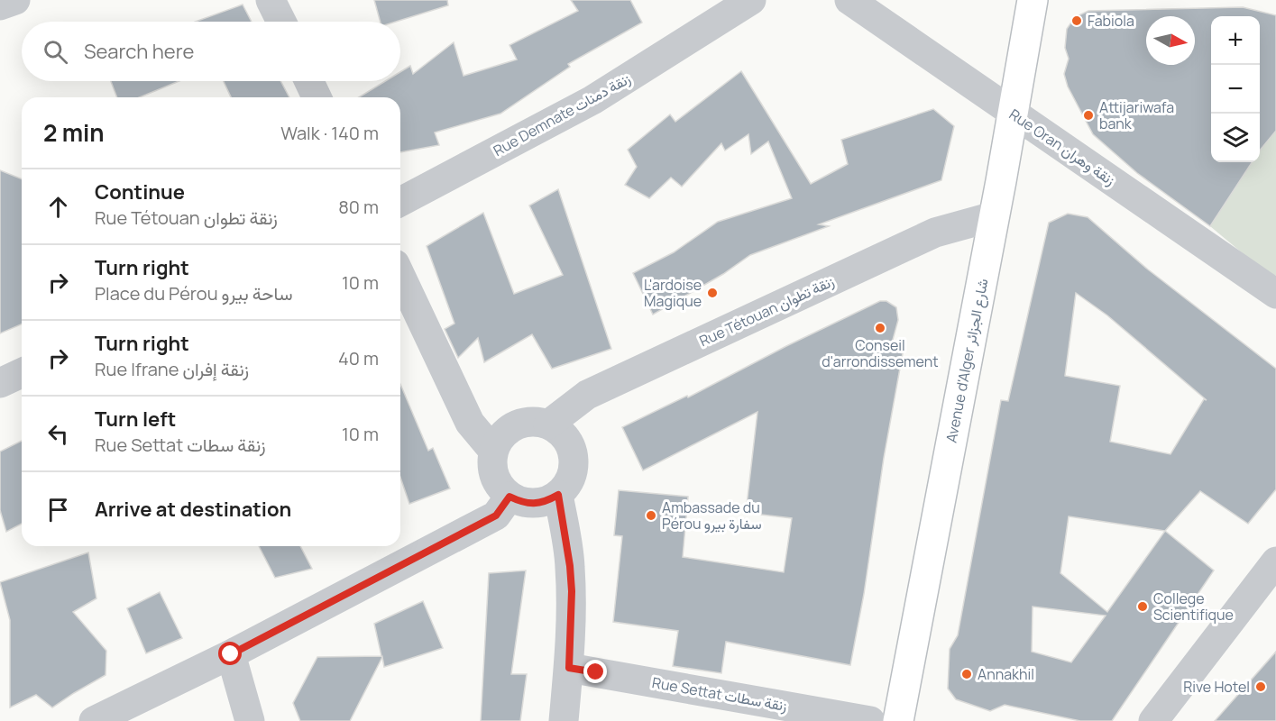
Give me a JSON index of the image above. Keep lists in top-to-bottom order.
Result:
{
  "streets": {
    "main road": ["Avenue d'Alger شارع الجزائر"],
    "street": [
      "Rue Demnate زنقة دمنات",
      "Rue Oran زنقة وهران",
      "Rue Tétouan زنقة تطوان",
      "Rue Settat زنقة سطات"
    ]
  },
  "crossings": [
    ["Rue Oran زنقة وهران", "Avenue d'Alger شارع الجزائر"],
    ["Rue Tétouan زنقة تطوان", "Avenue d'Alger شارع الجزائر"]
  ],
  "places": [
    "Fabiola",
    "Attijariwafa bank",
    "L'ardoise Magique",
    "Conseil d'arrondissement",
    "Ambassade du Pérou سفارة بيرو",
    "College Scientifique",
    "Annakhil",
    "Rive Hotel"
  ],
  "north": "right",
  "page": {
    "map_buttons": ["+", "−"],
    "search": "Search here",
    "heading": ["2 min", "Walk · 140 m"],
    "list": [
      ["Continue", "Rue Tétouan زنقة تطوان", "80 m"],
      ["Turn right", "Place du Pérou ساحة بيرو", "10 m"],
      ["Turn right", "Rue Ifrane زنقة إفران", "40 m"],
      ["Turn left", "Rue Settat زنقة سطات", "10 m"],
      "Arrive at destination"
    ]
  }
}
